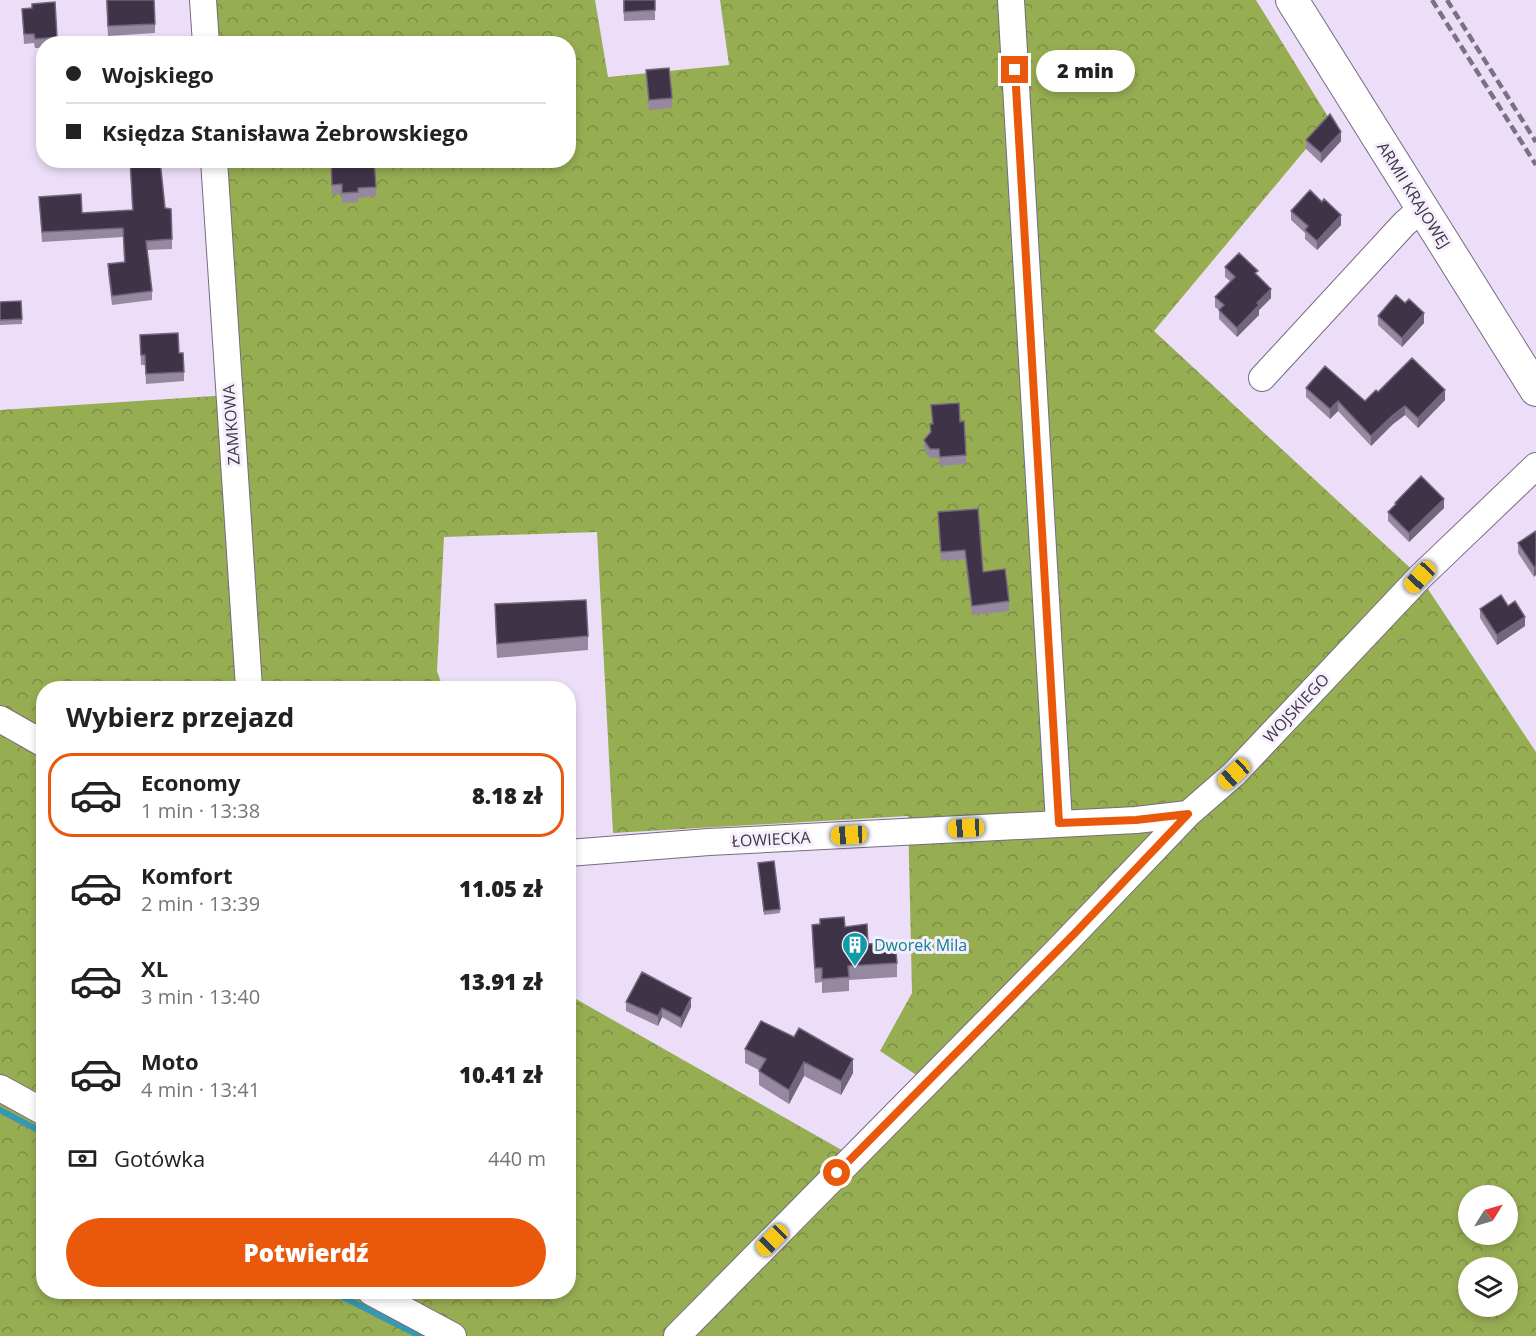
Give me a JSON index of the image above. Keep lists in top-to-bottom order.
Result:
{
  "streets": {
    "main road": ["ARMII KRAJOWEJ"],
    "street": ["ZAMKOWA", "WOJSKIEGO", "ŁOWIECKA"]
  },
  "crossings": [
    ["WOJSKIEGO", "ŁOWIECKA"]
  ],
  "places": {
    "building": ["Dworek Mila"]
  },
  "north": "top right",
  "page": {
    "banner": ["Wojskiego", "Księdza Stanisława Żebrowskiego"],
    "bubble": "2 min",
    "heading": "Wybierz przejazd",
    "list": [
      {
        "name": "Economy",
        "note": "1 min · 13:38",
        "value": "8.18 zł"
      },
      {
        "name": "Komfort",
        "note": "2 min · 13:39",
        "value": "11.05 zł"
      },
      {
        "name": "XL",
        "note": "3 min · 13:40",
        "value": "13.91 zł"
      },
      {
        "name": "Moto",
        "note": "4 min · 13:41",
        "value": "10.41 zł"
      }
    ],
    "pay": ["Gotówka", "440 m"],
    "buttons": "Potwierdź"
  }
}
